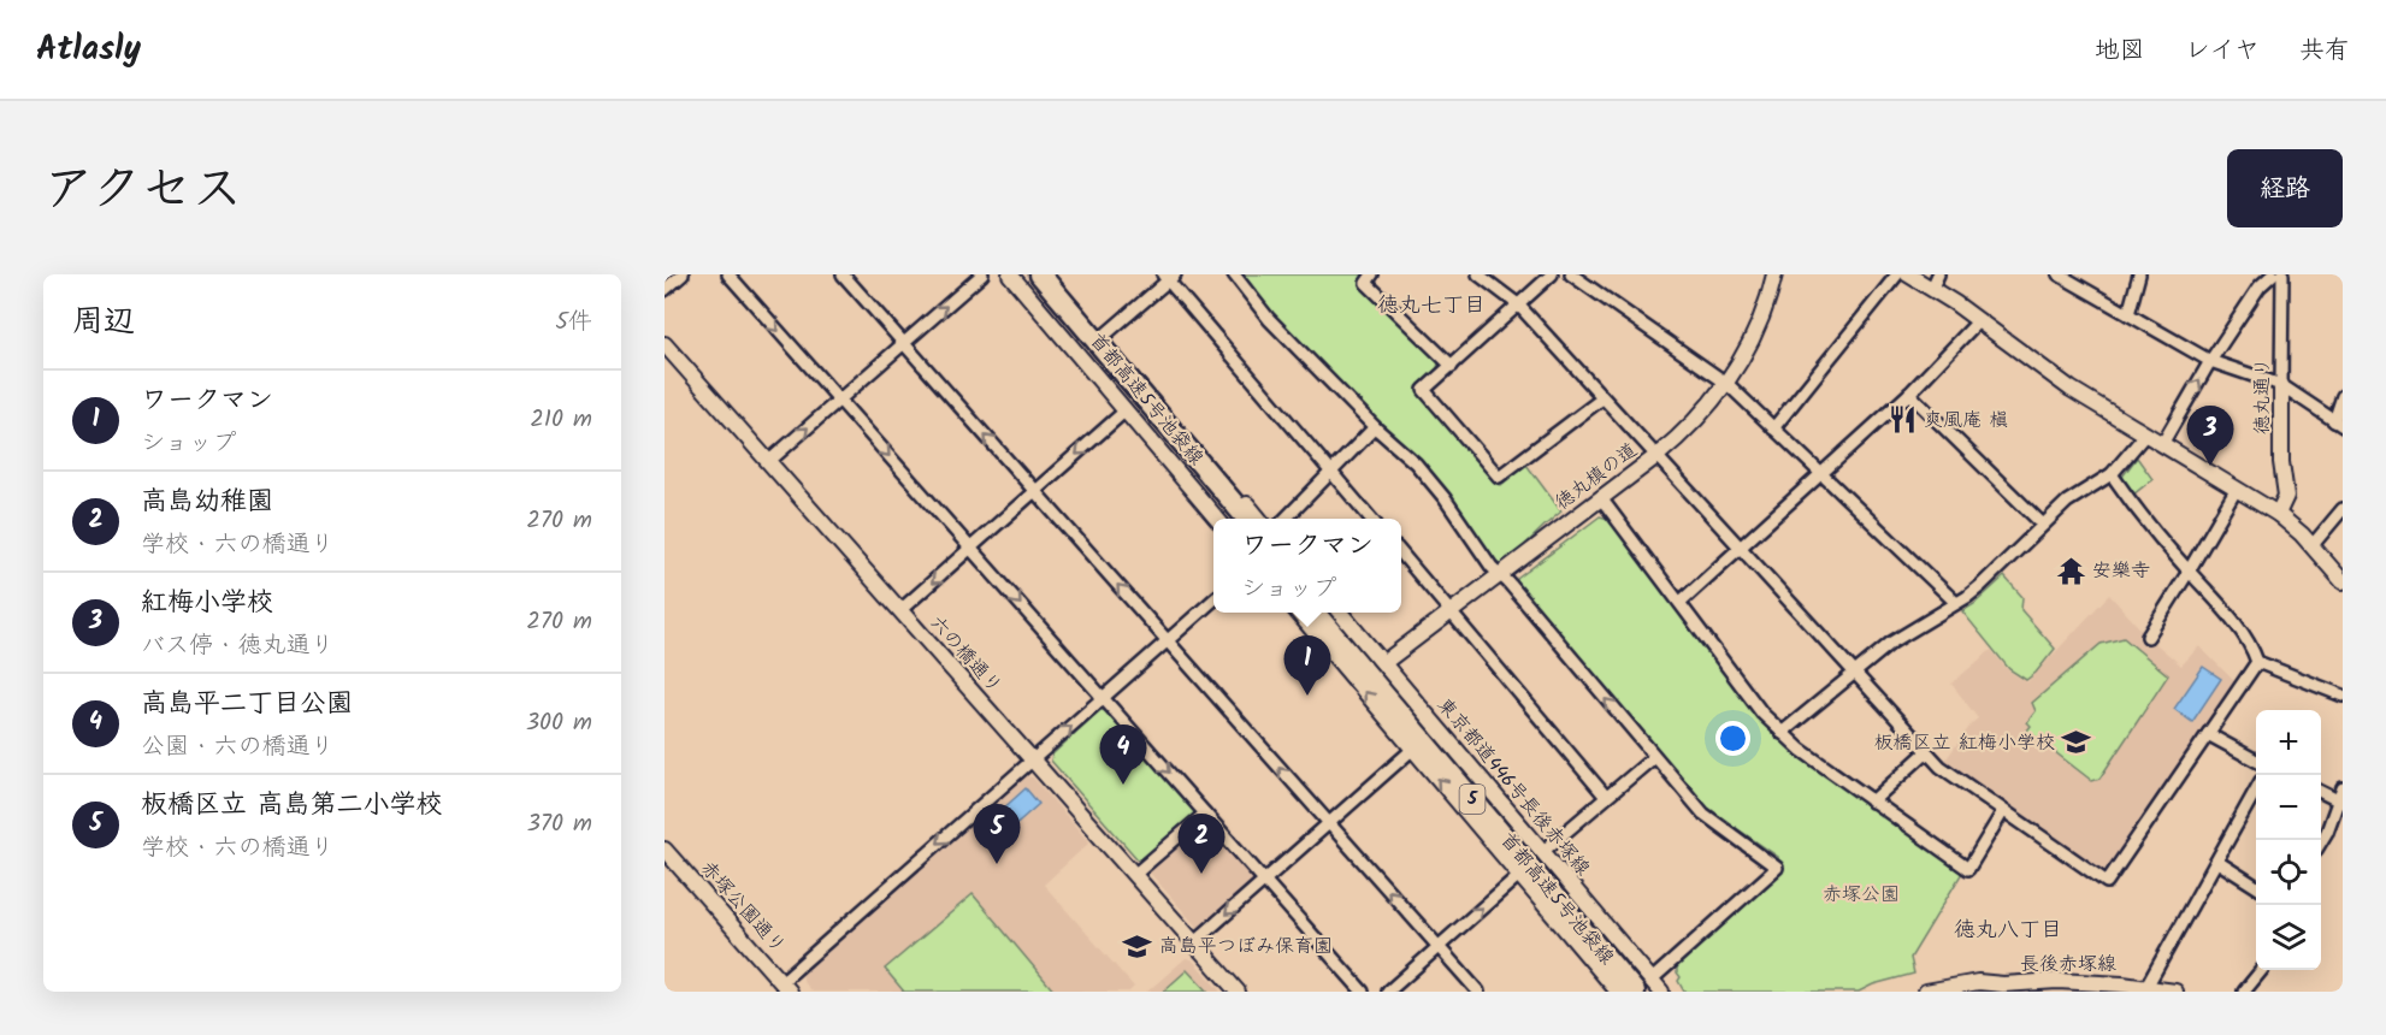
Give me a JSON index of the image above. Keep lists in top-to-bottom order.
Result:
{
  "streets": {
    "highway": ["首都高速5号池袋線", "5"],
    "street": [
      "徳丸通り",
      "徳丸槙の道",
      "六の橋通り",
      "東京都道446号長後赤塚線",
      "赤塚公園通り",
      "長後赤塚線"
    ]
  },
  "crossings": [
    ["首都高速5号池袋線", "東京都道446号長後赤塚線"],
    ["徳丸槙の道", "東京都道446号長後赤塚線"]
  ],
  "districts": ["徳丸七丁目", "徳丸八丁目"],
  "parks": ["赤塚公園"],
  "places": {
    "restaurant": ["爽風庵 槇"],
    "temple": ["安樂寺"],
    "school or university": ["板橋区立 紅梅小学校", "高島平つぼみ保育園"]
  },
  "page": {
    "header": "Atlasly",
    "nav": ["地図", "レイヤ", "共有"],
    "title": "アクセス",
    "buttons": "経路",
    "heading": ["周辺", "5件"],
    "list": [
      {
        "mark": "1",
        "name": "ワークマン",
        "note": "ショップ",
        "value": "210 m"
      },
      {
        "mark": "2",
        "name": "高島幼稚園",
        "note": "学校 · 六の橋通り",
        "value": "270 m"
      },
      {
        "mark": "3",
        "name": "紅梅小学校",
        "note": "バス停 · 徳丸通り",
        "value": "270 m"
      },
      {
        "mark": "4",
        "name": "高島平二丁目公園",
        "note": "公園 · 六の橋通り",
        "value": "300 m"
      },
      {
        "mark": "5",
        "name": "板橋区立 高島第二小学校",
        "note": "学校 · 六の橋通り",
        "value": "370 m"
      }
    ],
    "pins": [
      "3",
      "1",
      "4",
      "5",
      "2"
    ],
    "popup": ["ワークマン", "ショップ"],
    "map_buttons": ["+", "−"]
  }
}
